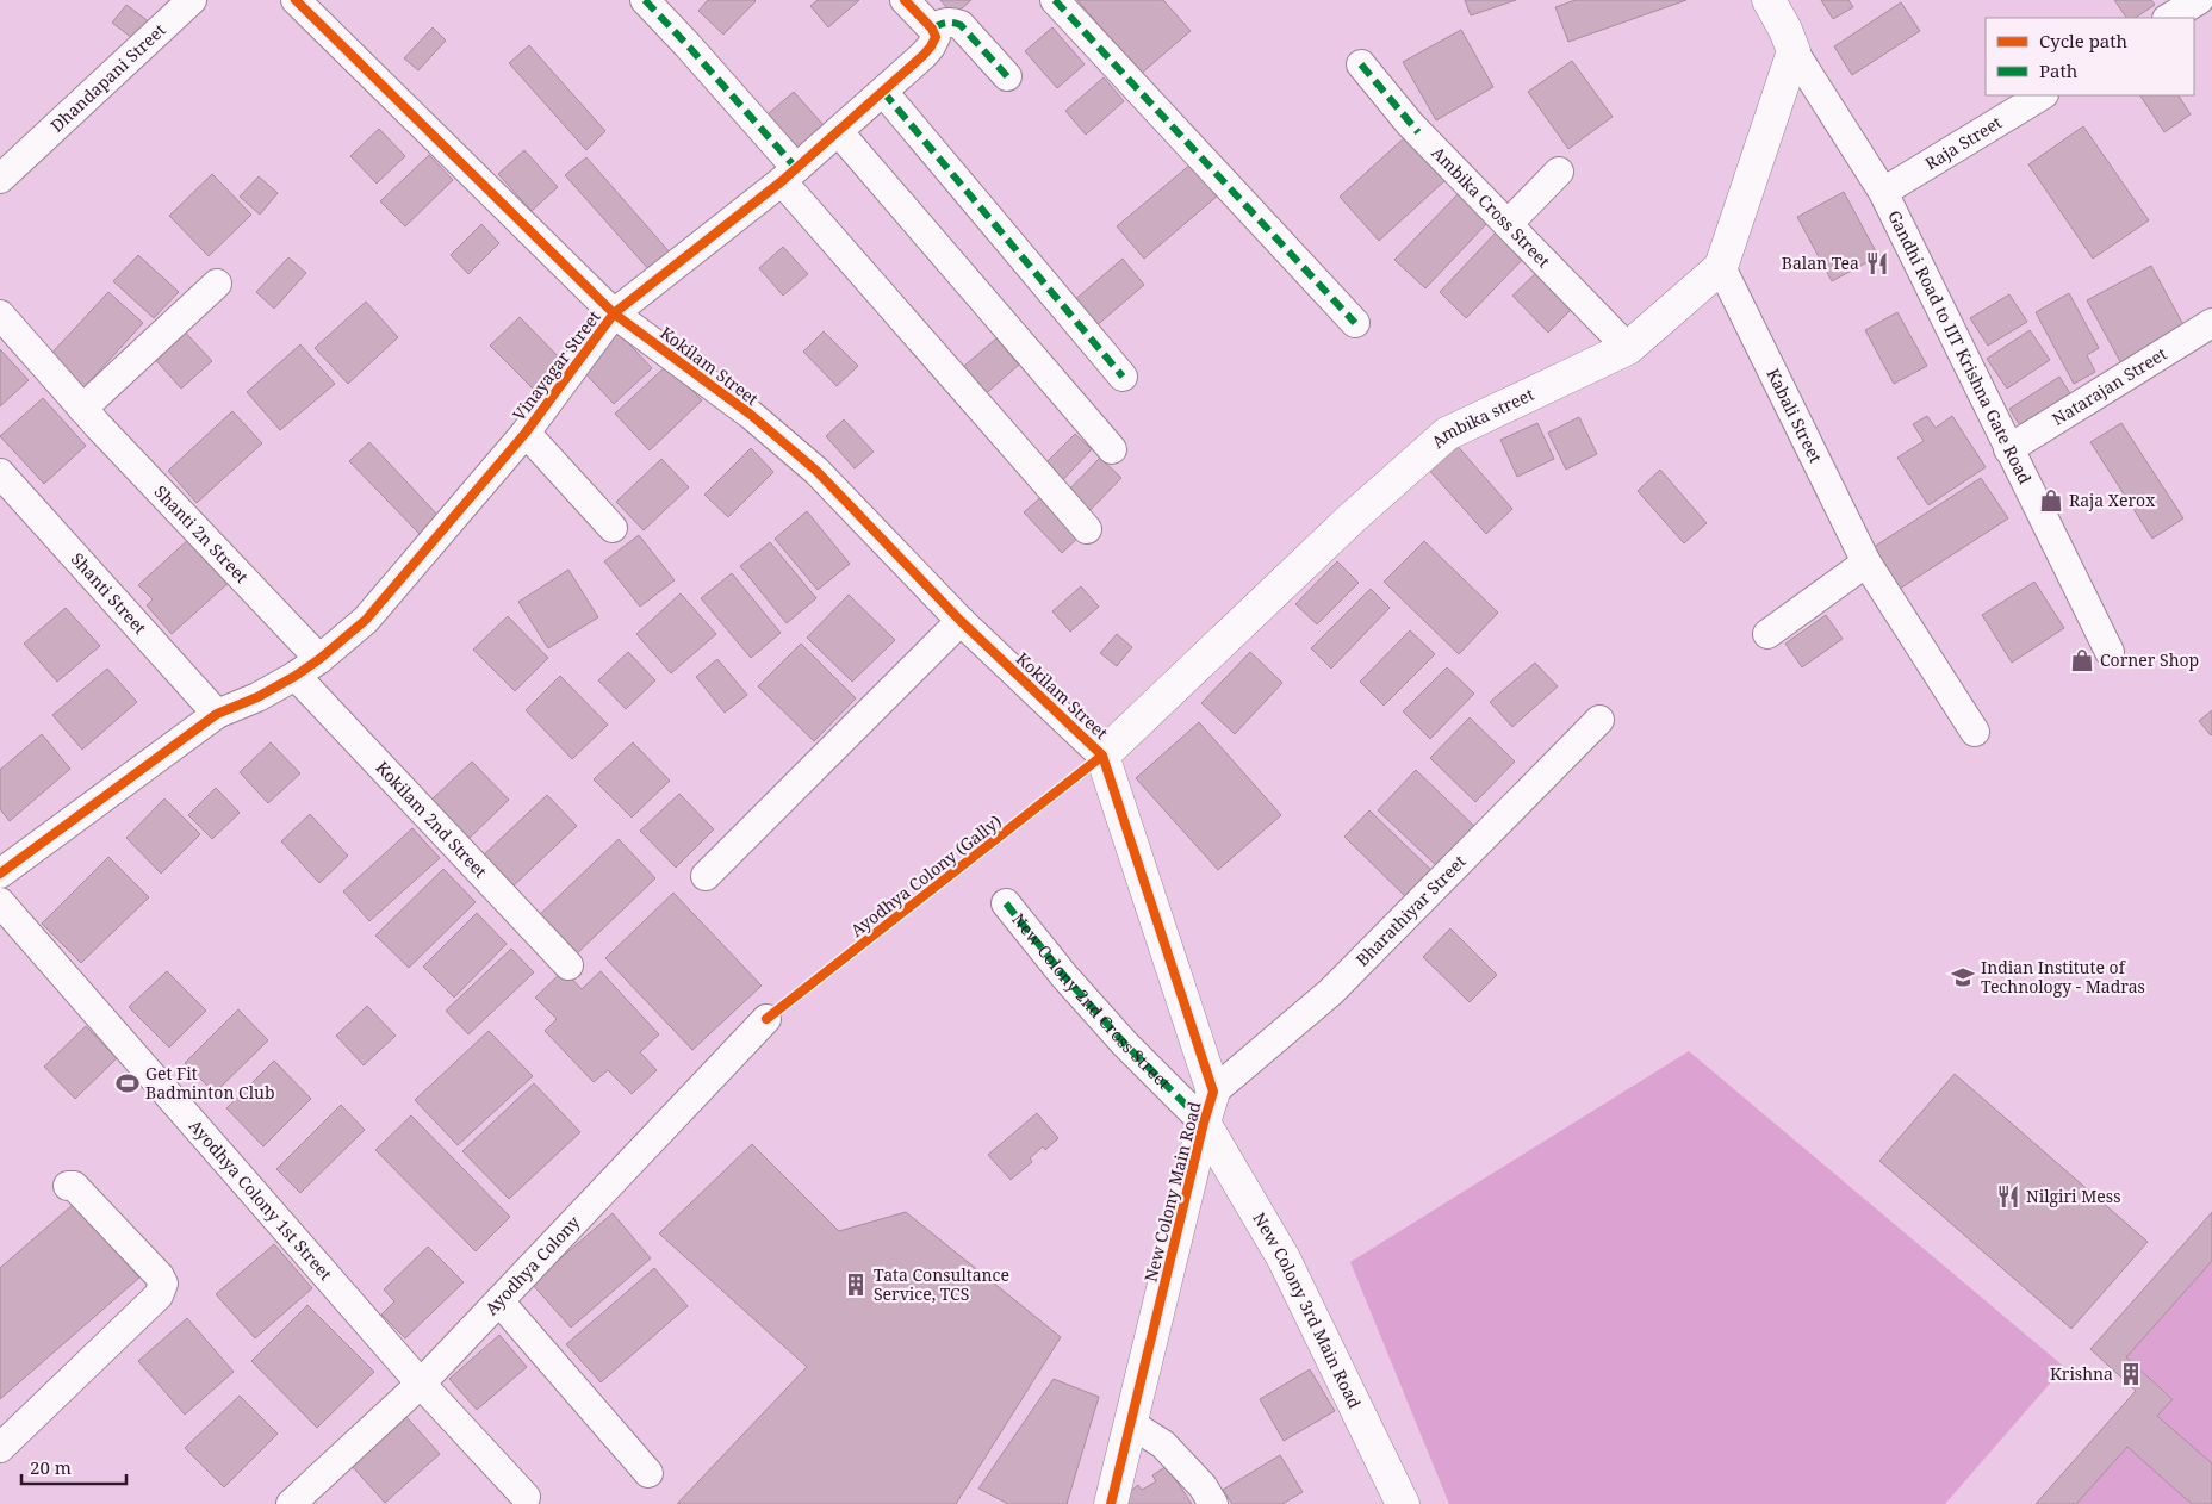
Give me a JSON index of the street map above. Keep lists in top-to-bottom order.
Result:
{
  "streets": {
    "street": [
      "Dhandapani Street",
      "Raja Street",
      "Ambika Cross Street",
      "Gandhi Road to IIT Krishna Gate Road",
      "Vinayagar Street",
      "Kokilam Street",
      "Natarajan Street",
      "Kabali Street",
      "Ambika street",
      "Shanti 2n Street",
      "Shanti Street",
      "Kokilam 2nd Street",
      "Bharathiyar Street",
      "New Colony 2nd Cross Street",
      "New Colony Main Road",
      "Ayodhya Colony 1st Street",
      "Ayodhya Colony",
      "New Colony 3rd Main Road"
    ],
    "cycle path": ["Ayodhya Colony (Gally)"]
  },
  "crossings": [
    ["Raja Street", "Gandhi Road to IIT Krishna Gate Road"],
    ["Ambika Cross Street", "Ambika street"],
    ["Gandhi Road to IIT Krishna Gate Road", "Natarajan Street"],
    ["Vinayagar Street", "Kokilam Street"],
    ["Vinayagar Street", "Shanti 2n Street"],
    ["Vinayagar Street", "Shanti Street"],
    ["Vinayagar Street", "Kokilam 2nd Street"],
    ["Kokilam Street", "Ambika street"],
    ["Kokilam Street", "New Colony Main Road"],
    ["Kabali Street", "Ambika street"],
    ["Ambika street", "New Colony Main Road"],
    ["Bharathiyar Street", "New Colony Main Road"],
    ["New Colony 2nd Cross Street", "New Colony Main Road"],
    ["New Colony 2nd Cross Street", "New Colony 3rd Main Road"],
    ["New Colony Main Road", "New Colony 3rd Main Road"],
    ["Ayodhya Colony 1st Street", "Ayodhya Colony"]
  ],
  "places": {
    "restaurant": ["Balan Tea", "Nilgiri Mess"],
    "shop": ["Raja Xerox", "Corner Shop"],
    "school or university": ["Indian Institute of Technology - Madras"],
    "sports": ["Get Fit Badminton Club"],
    "building": ["Tata Consultance Service, TCS", "Krishna"]
  },
  "legend": ["Cycle path", "Path"],
  "scale_bar": "20 m"
}
